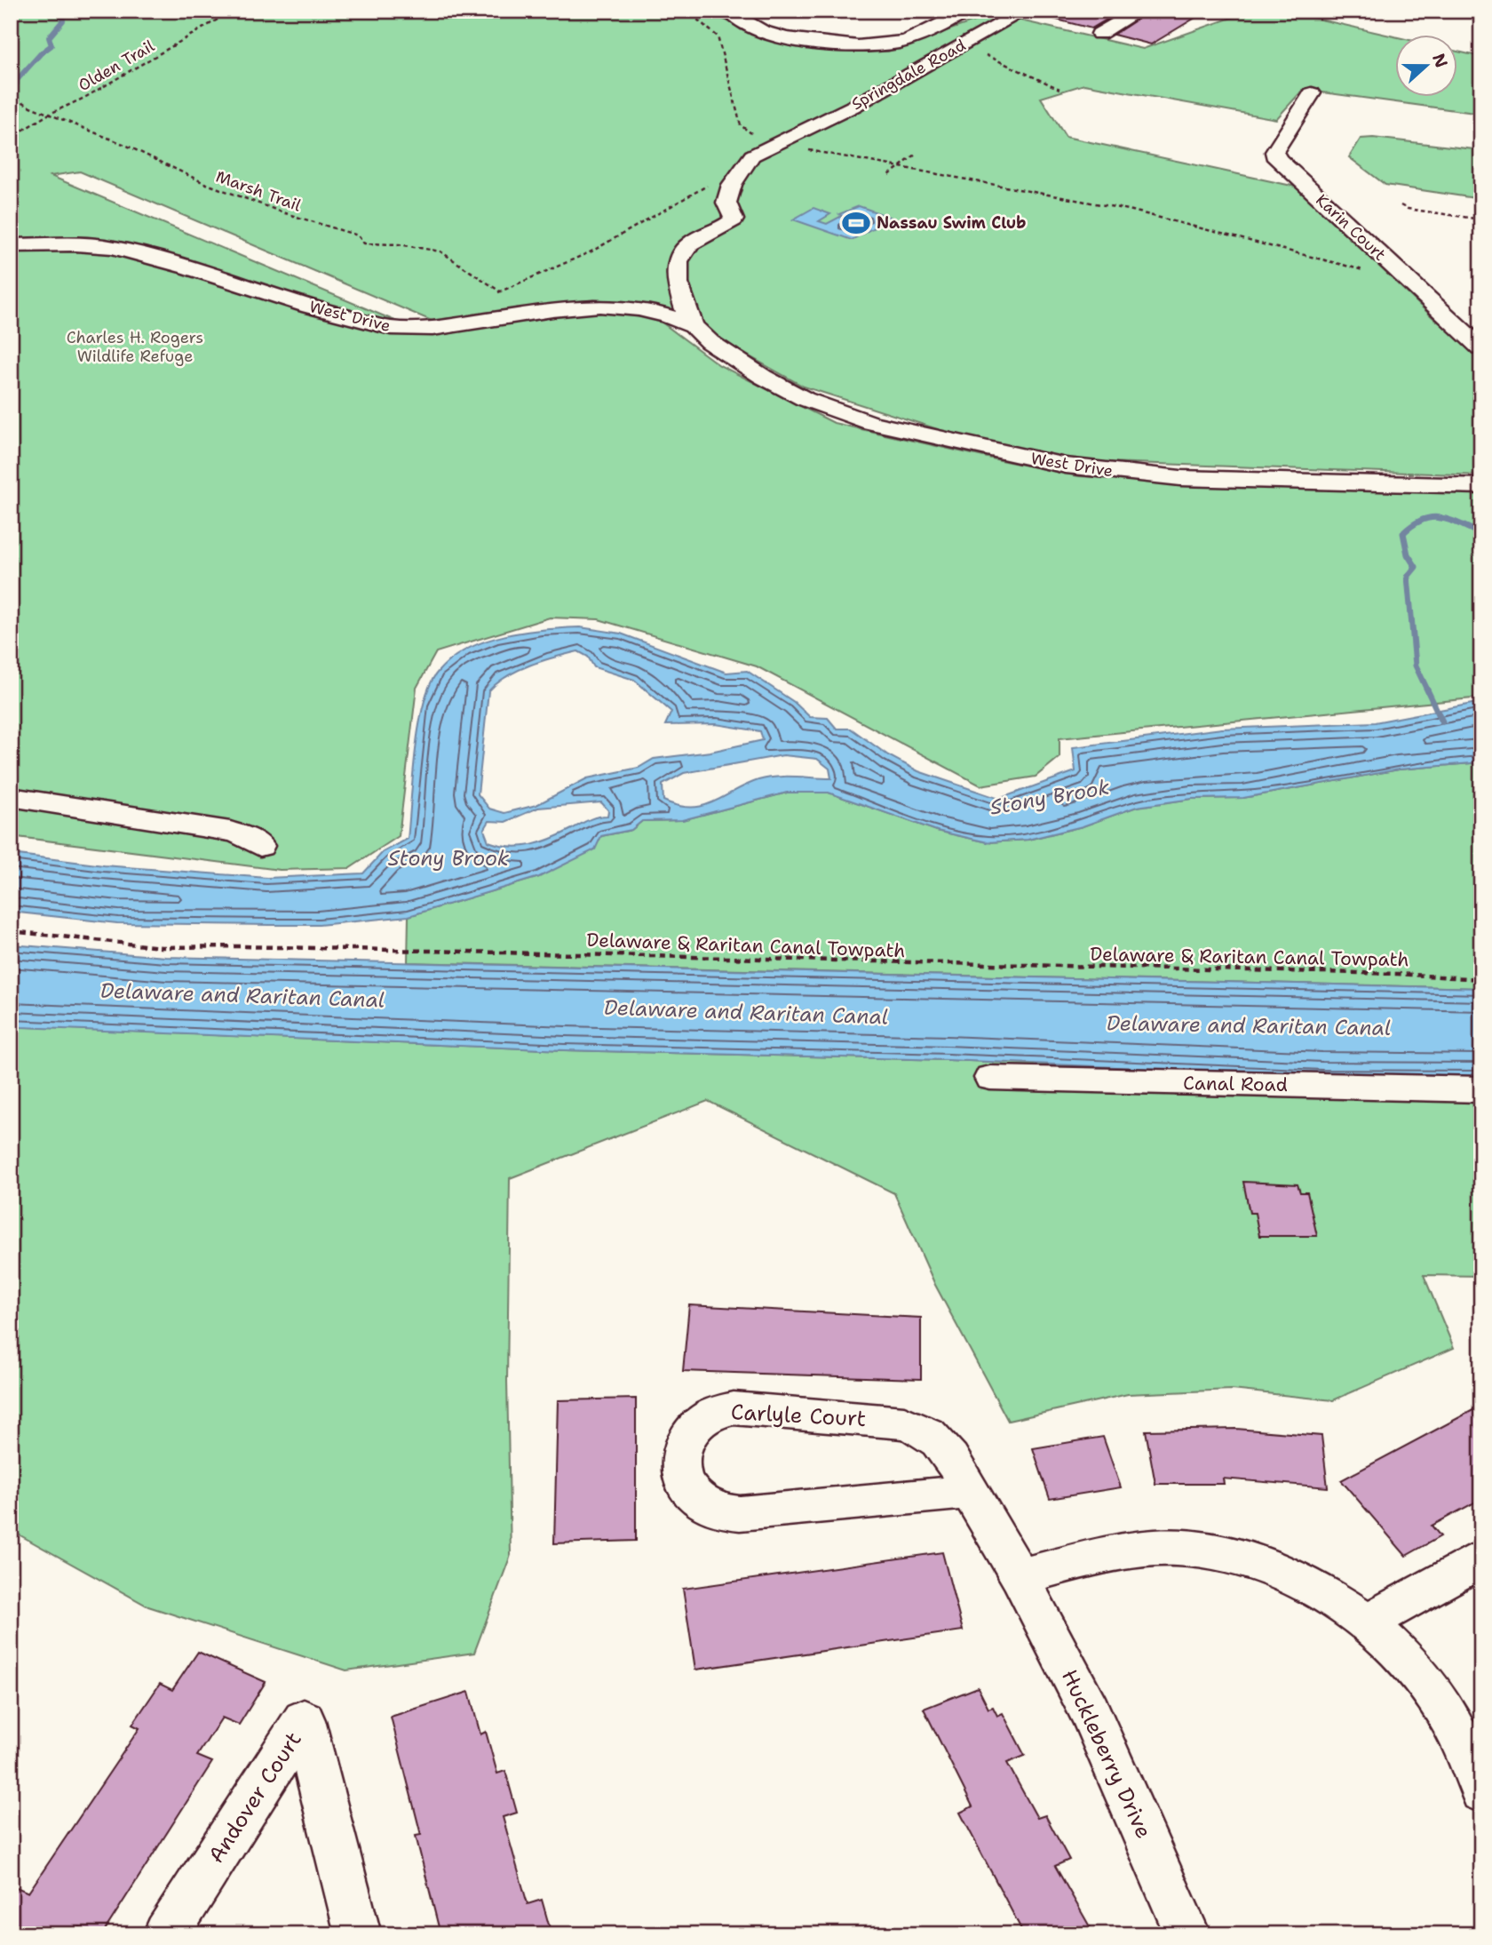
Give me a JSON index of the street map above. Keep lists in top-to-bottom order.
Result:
{
  "streets": {
    "street": [
      "Springdale Road",
      "Karin Court",
      "West Drive",
      "Canal Road",
      "Carlyle Court",
      "Huckleberry Drive",
      "Andover Court"
    ],
    "path": ["Olden Trail", "Marsh Trail", "Delaware & Raritan Canal Towpath"]
  },
  "crossings": [
    ["Olden Trail", "Marsh Trail"],
    ["Springdale Road", "West Drive"],
    ["Carlyle Court", "Huckleberry Drive"]
  ],
  "water": ["Stony Brook", "Delaware and Raritan Canal"],
  "parks": ["Charles H. Rogers Wildlife Refuge"],
  "places": {
    "sports": ["Nassau Swim Club"]
  },
  "north": "right"
}
